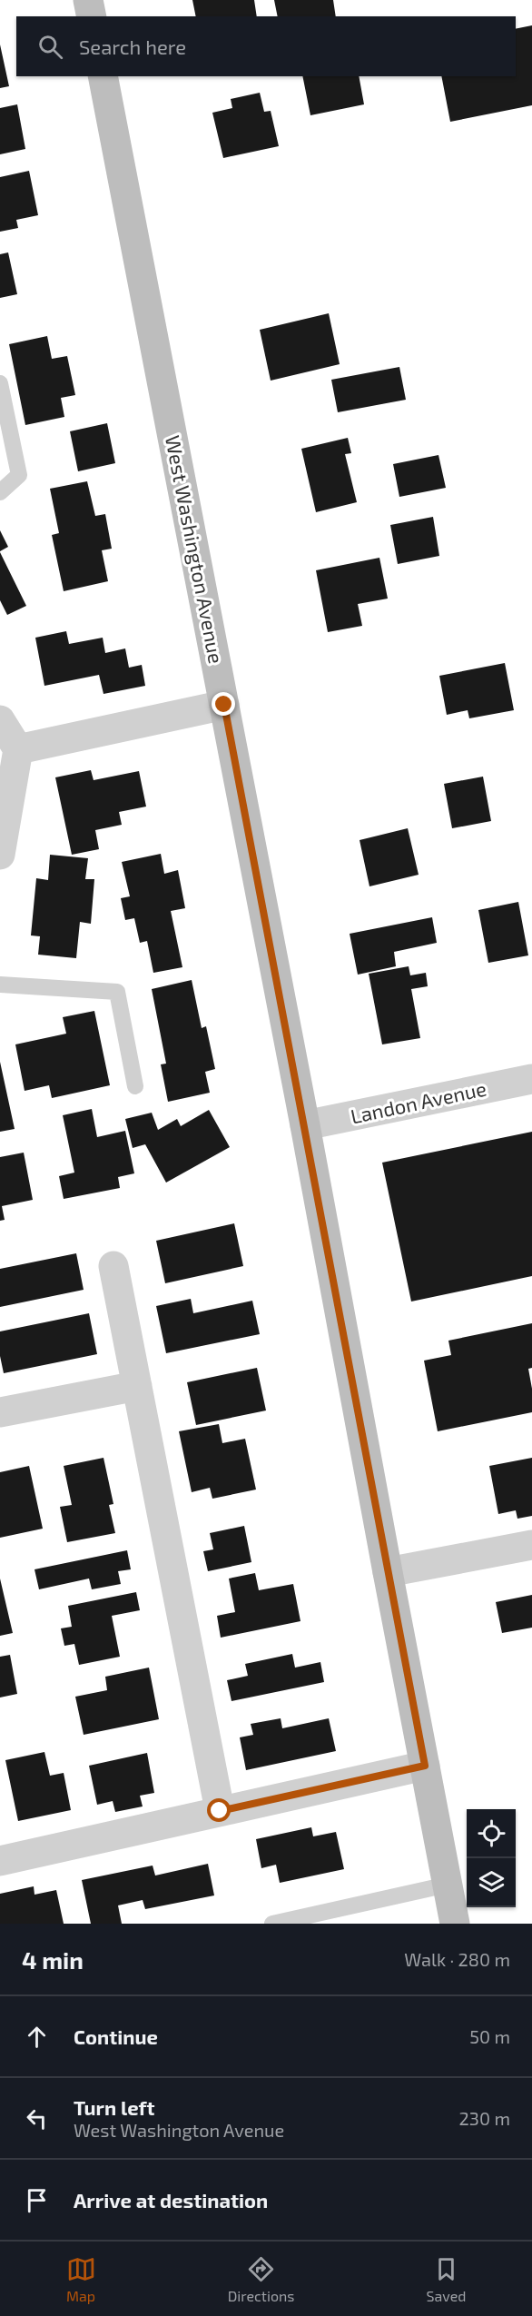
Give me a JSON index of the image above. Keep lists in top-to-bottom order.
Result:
{
  "streets": {
    "main road": ["West Washington Avenue"],
    "street": ["Landon Avenue"]
  },
  "crossings": [
    ["West Washington Avenue", "Landon Avenue"]
  ],
  "page": {
    "search": "Search here",
    "heading": ["4 min", "Walk · 280 m"],
    "list": [
      ["Continue", "50 m"],
      ["Turn left", "West Washington Avenue", "230 m"],
      "Arrive at destination"
    ],
    "nav": ["Map", "Directions", "Saved"]
  }
}
